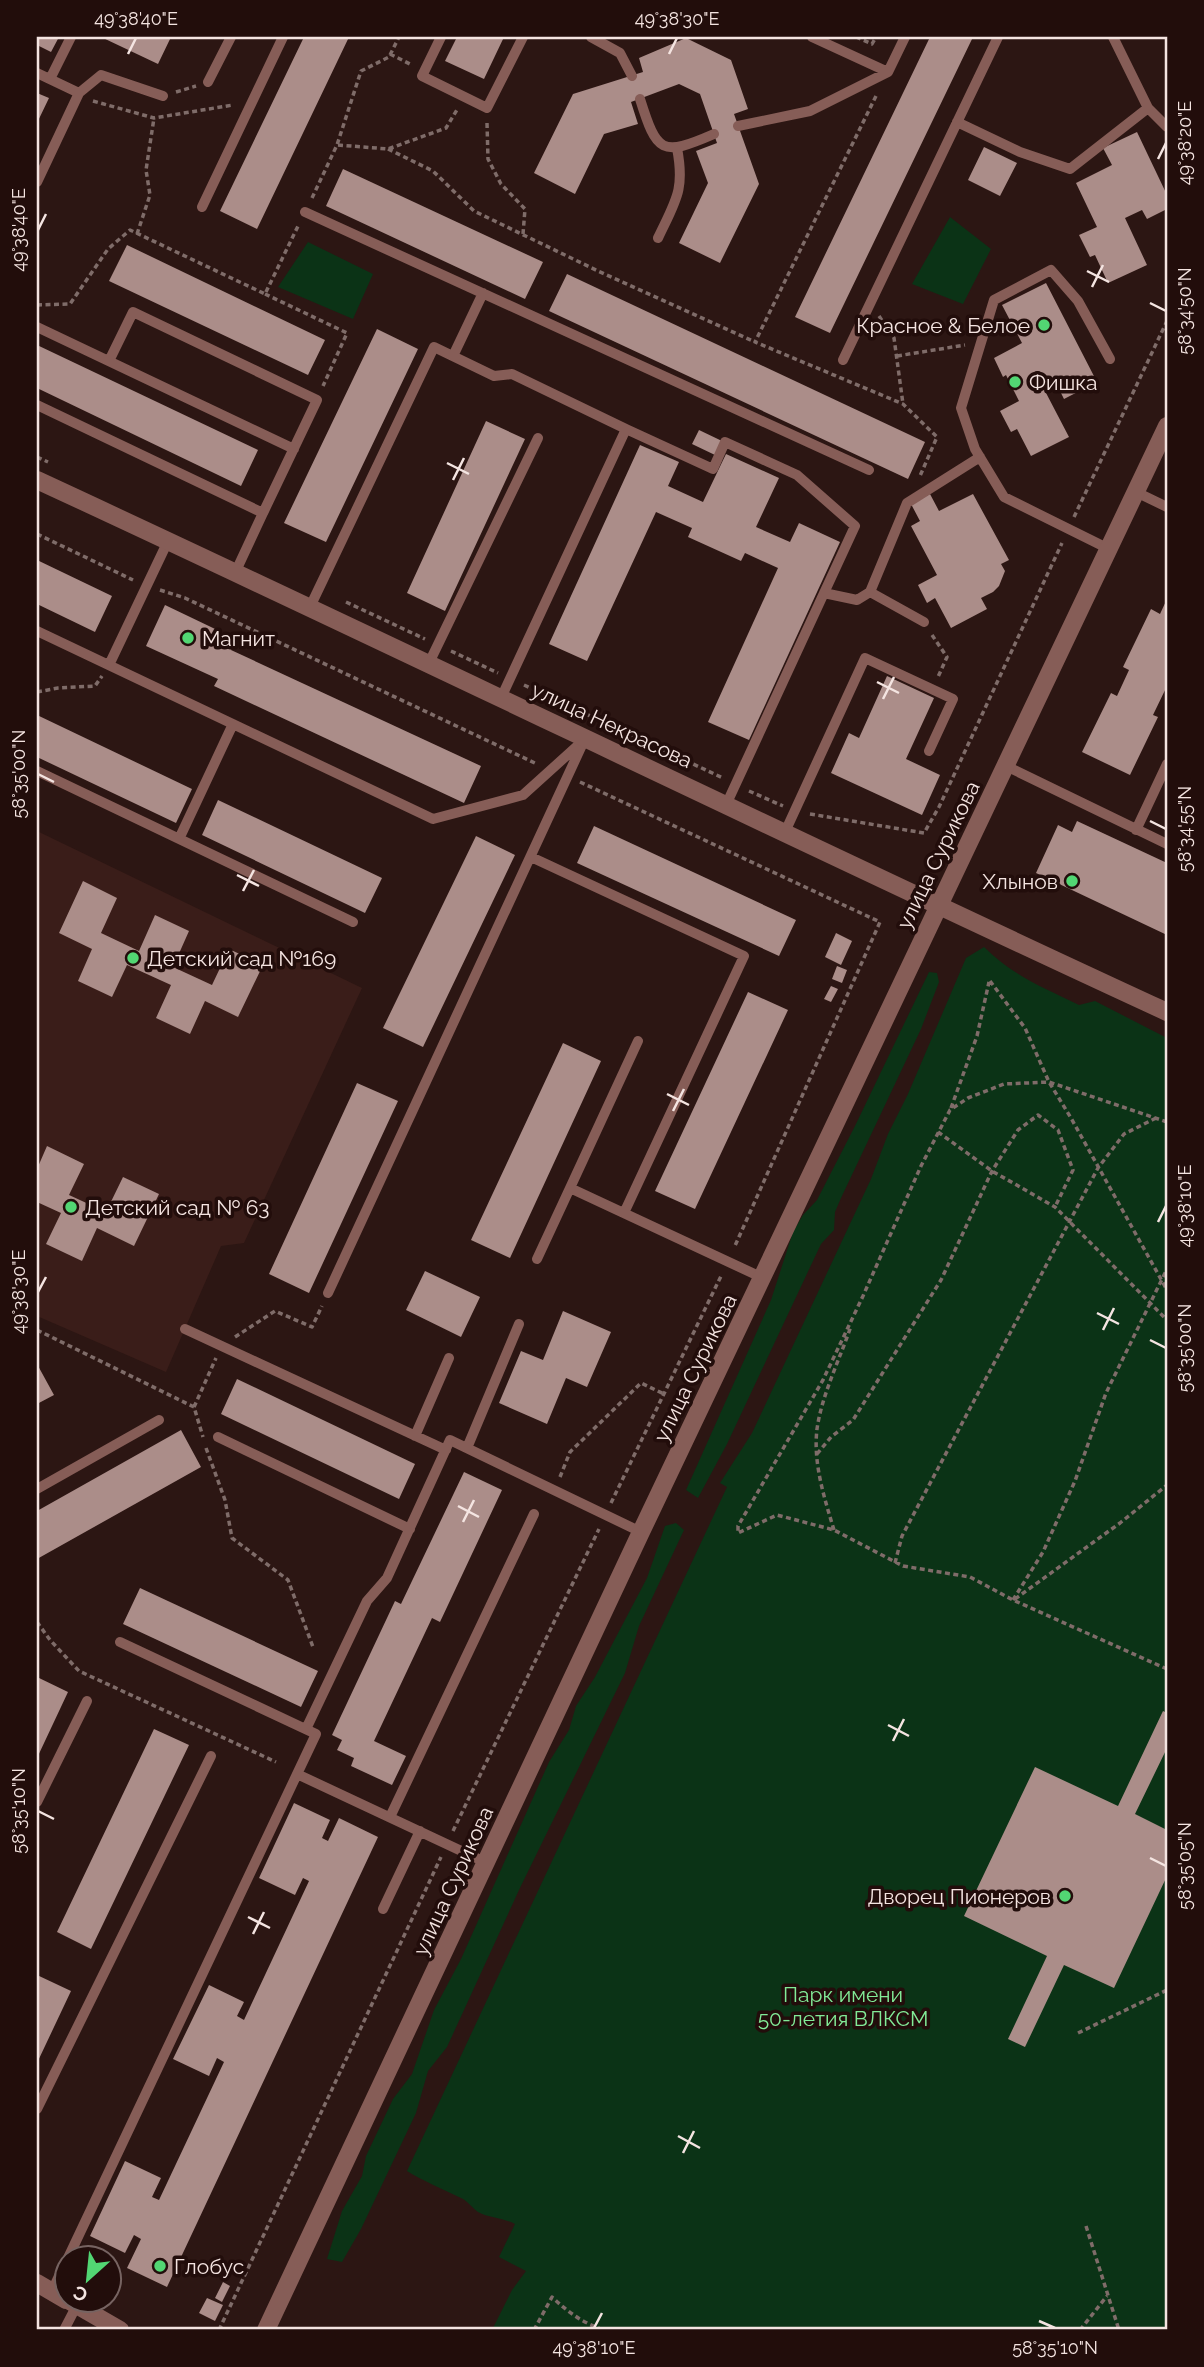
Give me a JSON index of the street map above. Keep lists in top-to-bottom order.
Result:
{
  "streets": {
    "street": ["улица Некрасова", "улица Сурикова"]
  },
  "crossings": [
    ["улица Некрасова", "улица Сурикова"]
  ],
  "parks": ["Парк имени 50-летия ВЛКСМ"],
  "places": [
    "Красное & Белое",
    "Фишка",
    "Магнит",
    "Хлынов",
    "Детский сад №169",
    "Детский сад № 63",
    "Дворец Пионеров",
    "Глобус"
  ],
  "north": "bottom left",
  "coordinates": [
    "49°38'40\"E",
    "49°38'30\"E",
    "49°38'20\"E",
    "58°34'50\"N",
    "58°35'00\"N",
    "58°34'55\"N",
    "49°38'10\"E",
    "58°35'10\"N",
    "58°35'05\"N"
  ]
}
